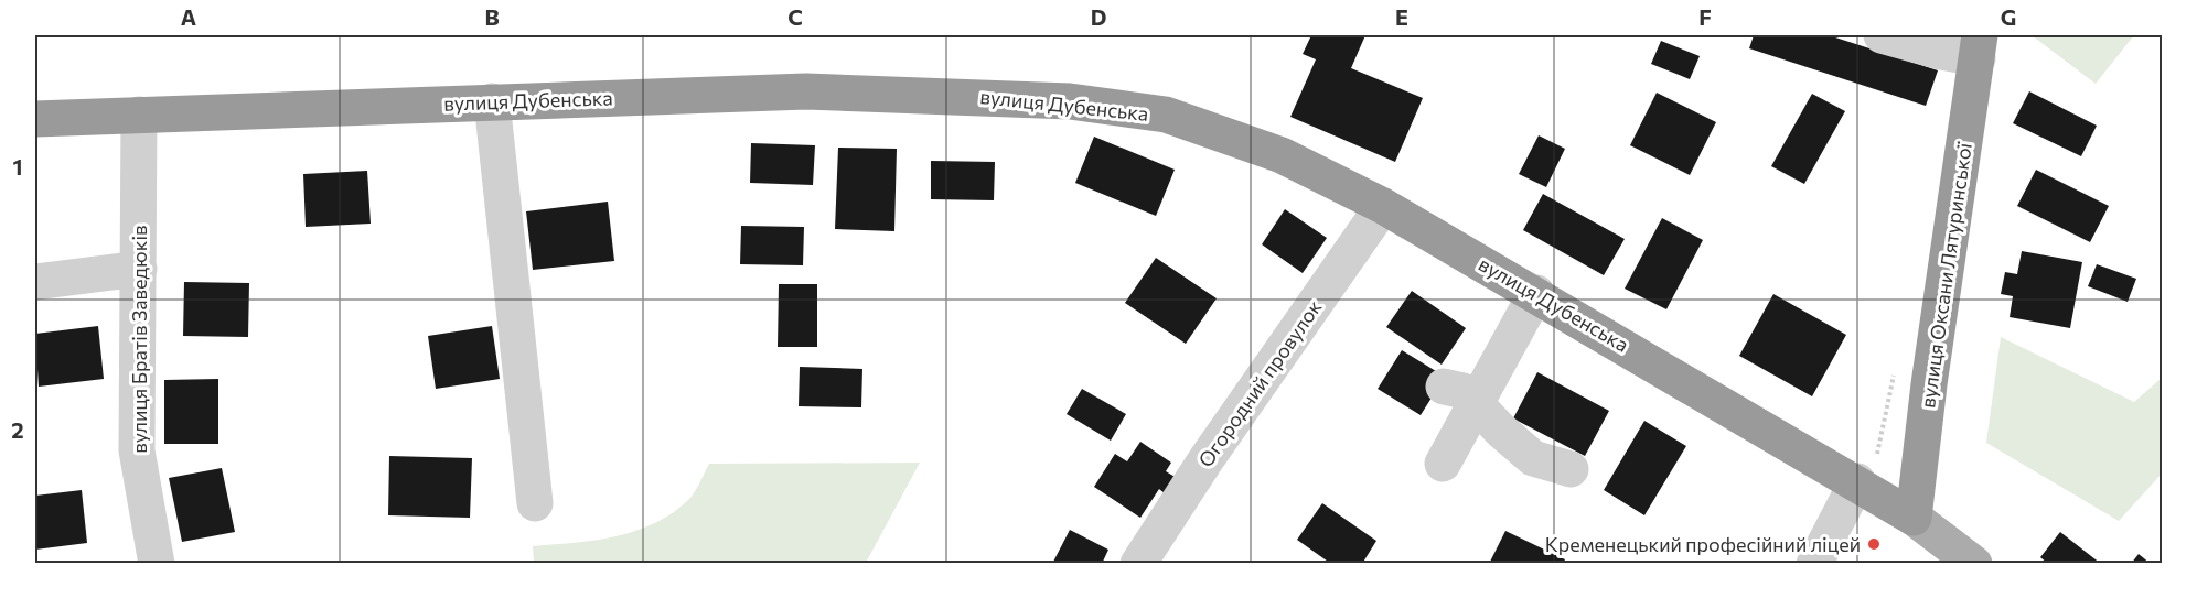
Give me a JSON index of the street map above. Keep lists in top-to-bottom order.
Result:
{
  "streets": {
    "highway": ["вулиця Дубенська", "вулиця Оксани Лятуринської"],
    "street": ["вулиця Братів Заведюків", "Огородний провулок"]
  },
  "crossings": [
    ["вулиця Дубенська", "вулиця Оксани Лятуринської"],
    ["вулиця Дубенська", "вулиця Братів Заведюків"],
    ["вулиця Дубенська", "Огородний провулок"]
  ],
  "places": ["Кременецький професійний ліцей"],
  "grid": {
    "columns": [
      "A",
      "B",
      "C",
      "D",
      "E",
      "F",
      "G"
    ],
    "rows": ["1", "2"]
  }
}
